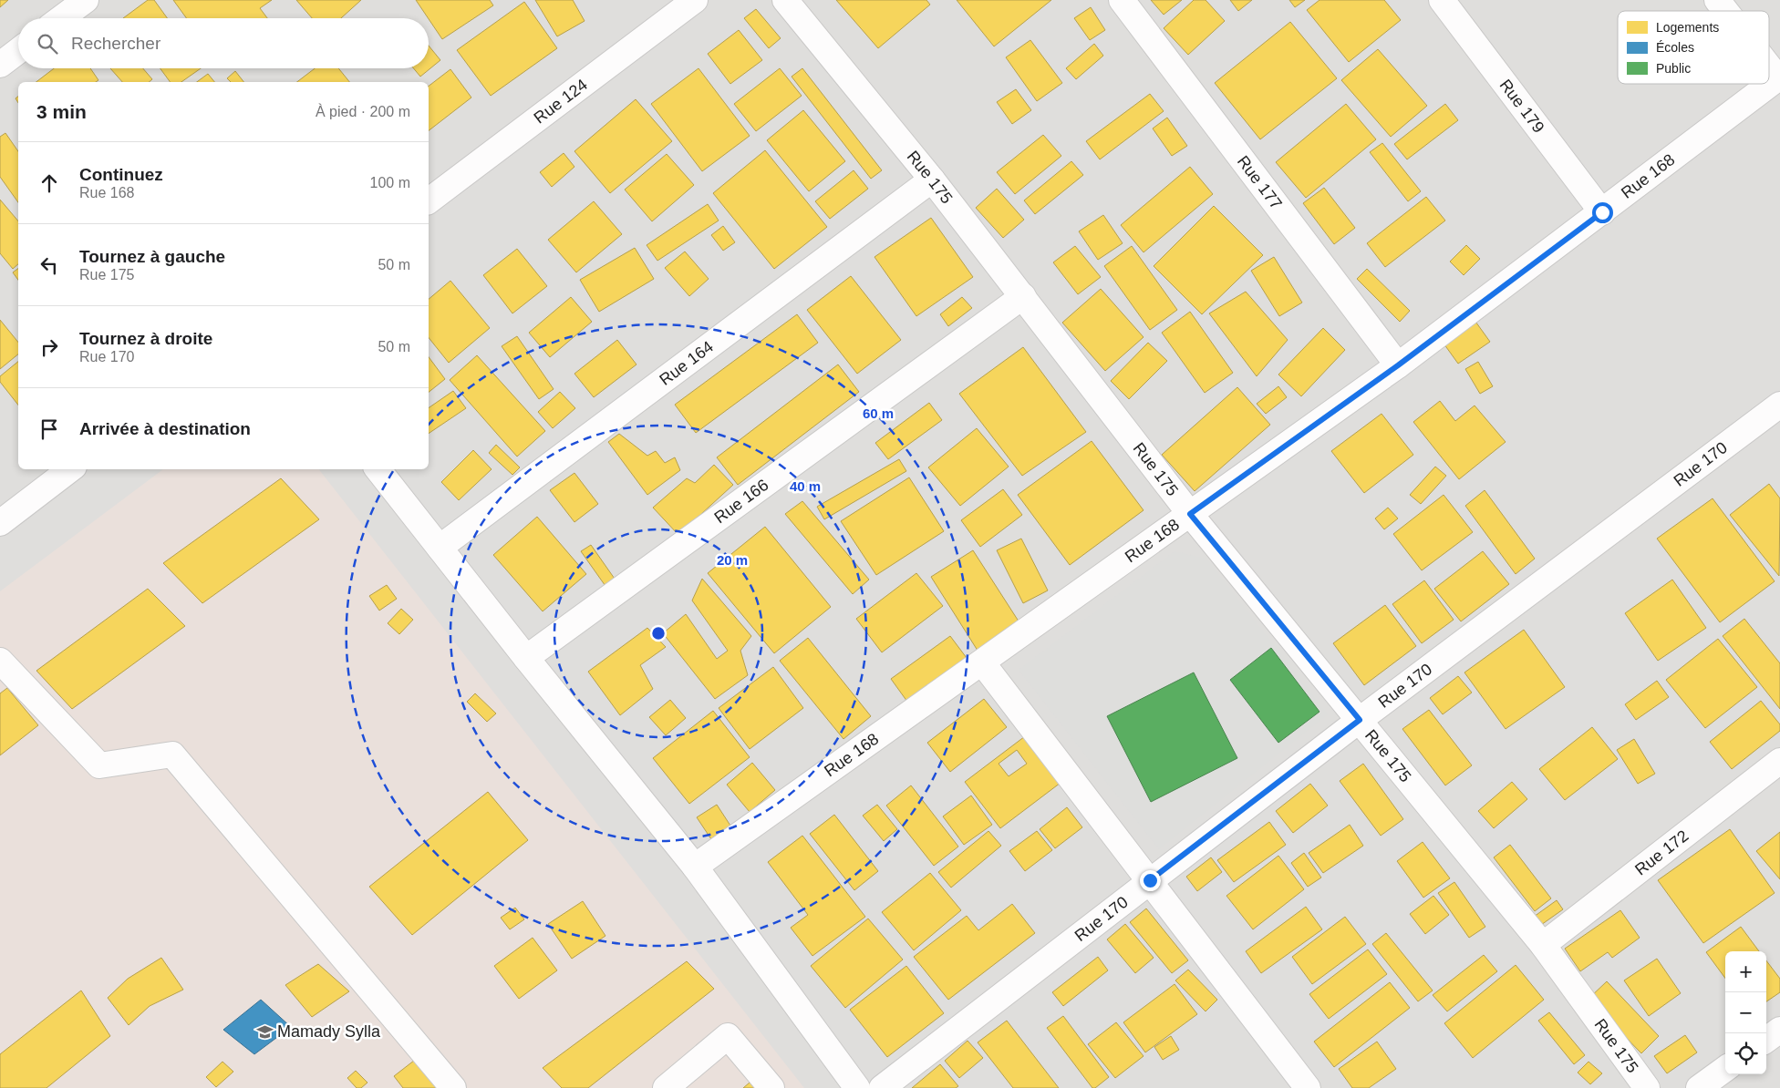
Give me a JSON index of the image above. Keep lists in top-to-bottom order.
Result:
{
  "streets": {
    "street": [
      "Rue 124",
      "Rue 179",
      "Rue 168",
      "Rue 175",
      "Rue 177",
      "Rue 164",
      "Rue 170",
      "Rue 166",
      "Rue 172"
    ]
  },
  "crossings": [
    ["Rue 179", "Rue 168"],
    ["Rue 168", "Rue 175"],
    ["Rue 168", "Rue 177"],
    ["Rue 175", "Rue 164"],
    ["Rue 175", "Rue 170"],
    ["Rue 175", "Rue 166"],
    ["Rue 175", "Rue 172"]
  ],
  "places": {
    "school or university": ["Mamady Sylla"]
  },
  "legend": ["Logements", "Écoles", "Public"],
  "page": {
    "search": "Rechercher",
    "heading": ["3 min", "À pied · 200 m"],
    "list": [
      ["Continuez", "Rue 168", "100 m"],
      ["Tournez à gauche", "Rue 175", "50 m"],
      ["Tournez à droite", "Rue 170", "50 m"],
      "Arrivée à destination"
    ],
    "map_buttons": ["+", "−"]
  },
  "rings": ["60 m", "40 m", "20 m"]
}
